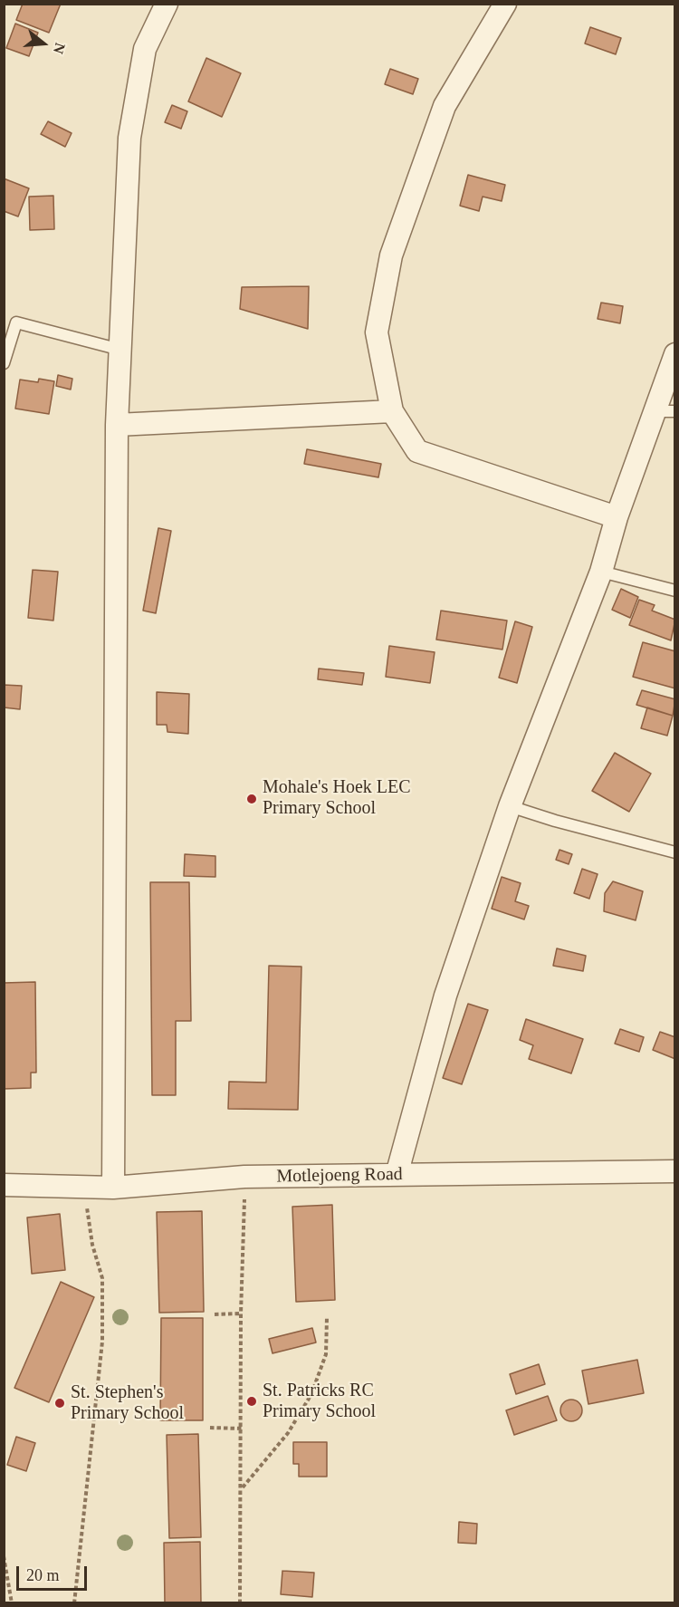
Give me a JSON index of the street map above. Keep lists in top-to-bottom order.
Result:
{
  "streets": {
    "street": ["Motlejoeng Road"]
  },
  "places": ["Mohale's Hoek LEC Primary School", "St. Patricks RC Primary School", "St. Stephen's Primary School"],
  "scale_bar": "20 m",
  "north": "right"
}
